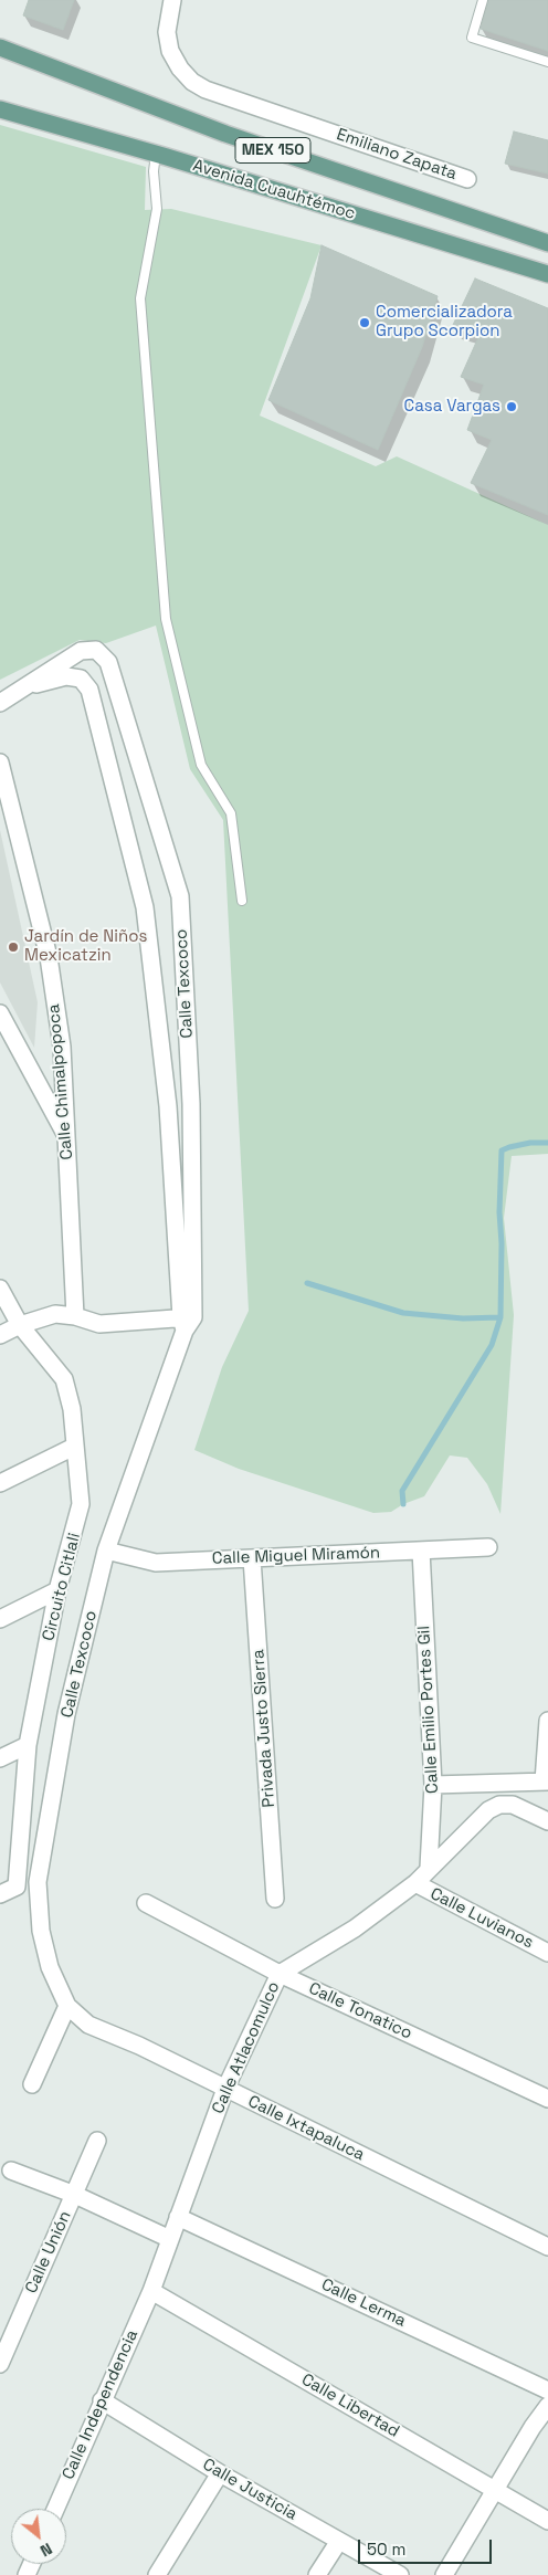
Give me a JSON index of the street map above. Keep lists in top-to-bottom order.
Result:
{
  "streets": {
    "main road": ["MEX 150", "Avenida Cuauhtémoc"],
    "street": [
      "Emiliano Zapata",
      "Calle Texcoco",
      "Calle Chimalpopoca",
      "Calle Miguel Miramón",
      "Circuito Citlali",
      "Calle Emilio Portes Gil",
      "Privada Justo Sierra",
      "Calle Luvianos",
      "Calle Tonatico",
      "Calle Atlacomulco",
      "Calle Ixtapaluca",
      "Calle Unión",
      "Calle Lerma",
      "Calle Independencia",
      "Calle Libertad",
      "Calle Justicia"
    ]
  },
  "crossings": [
    ["Calle Texcoco", "Calle Miguel Miramón"],
    ["Calle Texcoco", "Calle Ixtapaluca"],
    ["Calle Miguel Miramón", "Calle Emilio Portes Gil"],
    ["Calle Miguel Miramón", "Privada Justo Sierra"],
    ["Calle Emilio Portes Gil", "Calle Atlacomulco"],
    ["Calle Luvianos", "Calle Atlacomulco"],
    ["Calle Tonatico", "Calle Atlacomulco"],
    ["Calle Atlacomulco", "Calle Ixtapaluca"],
    ["Calle Atlacomulco", "Calle Lerma"],
    ["Calle Atlacomulco", "Calle Independencia"],
    ["Calle Atlacomulco", "Calle Libertad"],
    ["Calle Independencia", "Calle Libertad"],
    ["Calle Independencia", "Calle Justicia"]
  ],
  "places": ["Comercializadora Grupo Scorpion", "Casa Vargas", "Jardín de Niños Mexicatzin"],
  "scale_bar": "50 m",
  "north": "bottom right"
}
